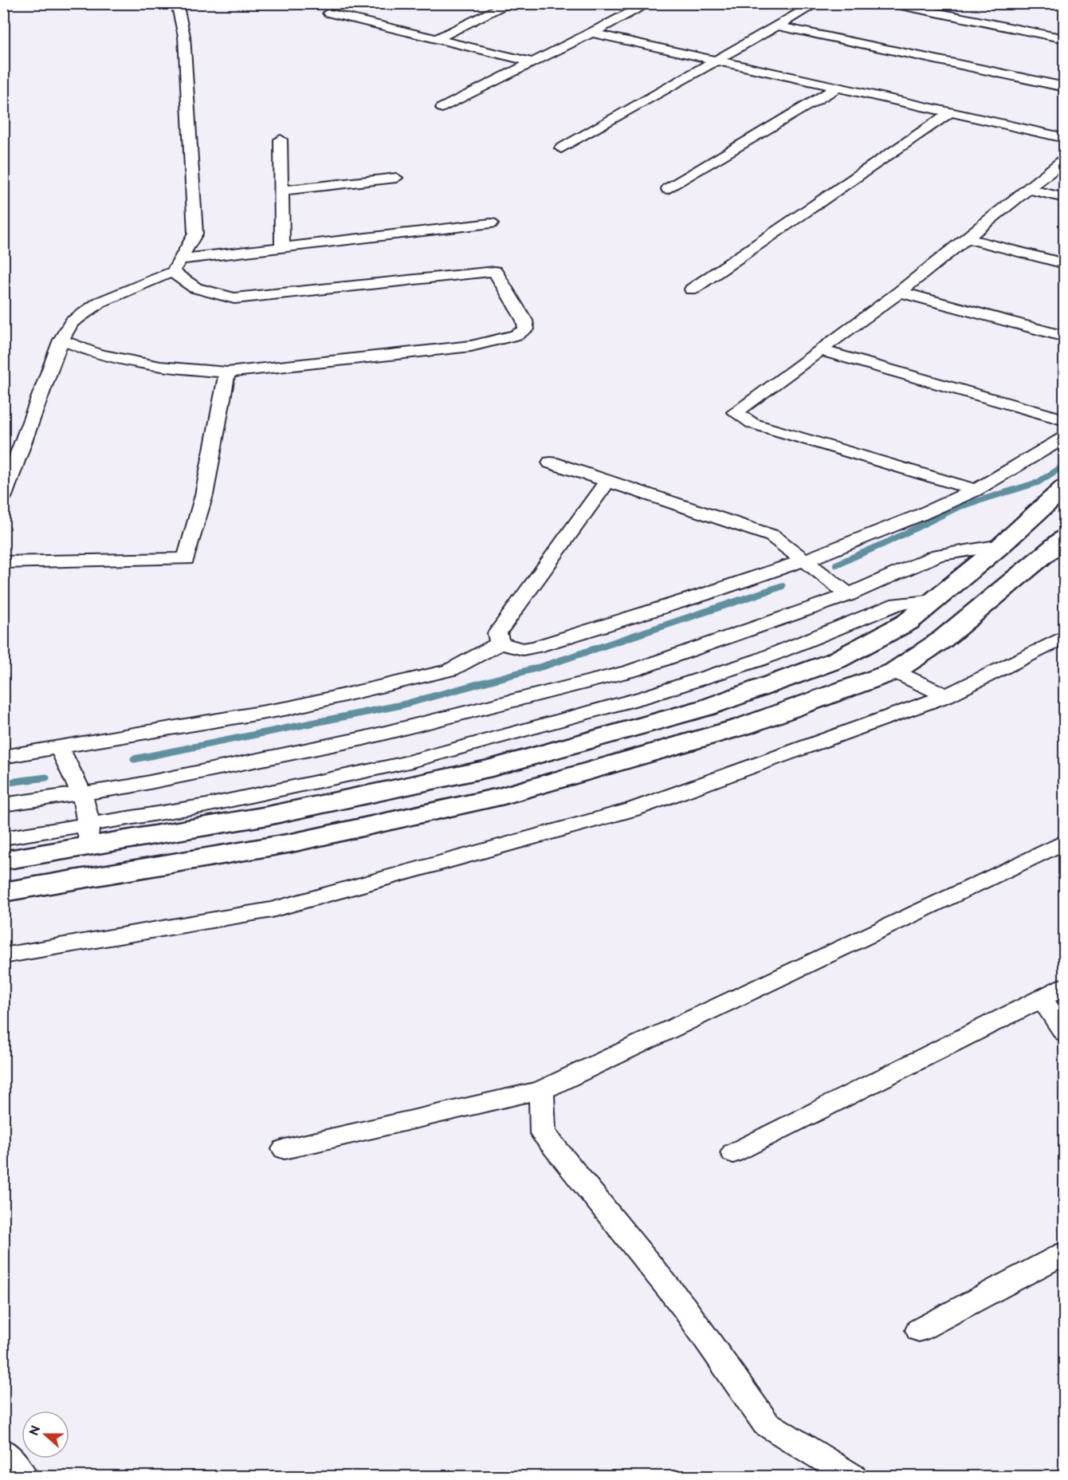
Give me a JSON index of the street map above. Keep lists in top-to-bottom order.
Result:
{
  "north": "left"
}
